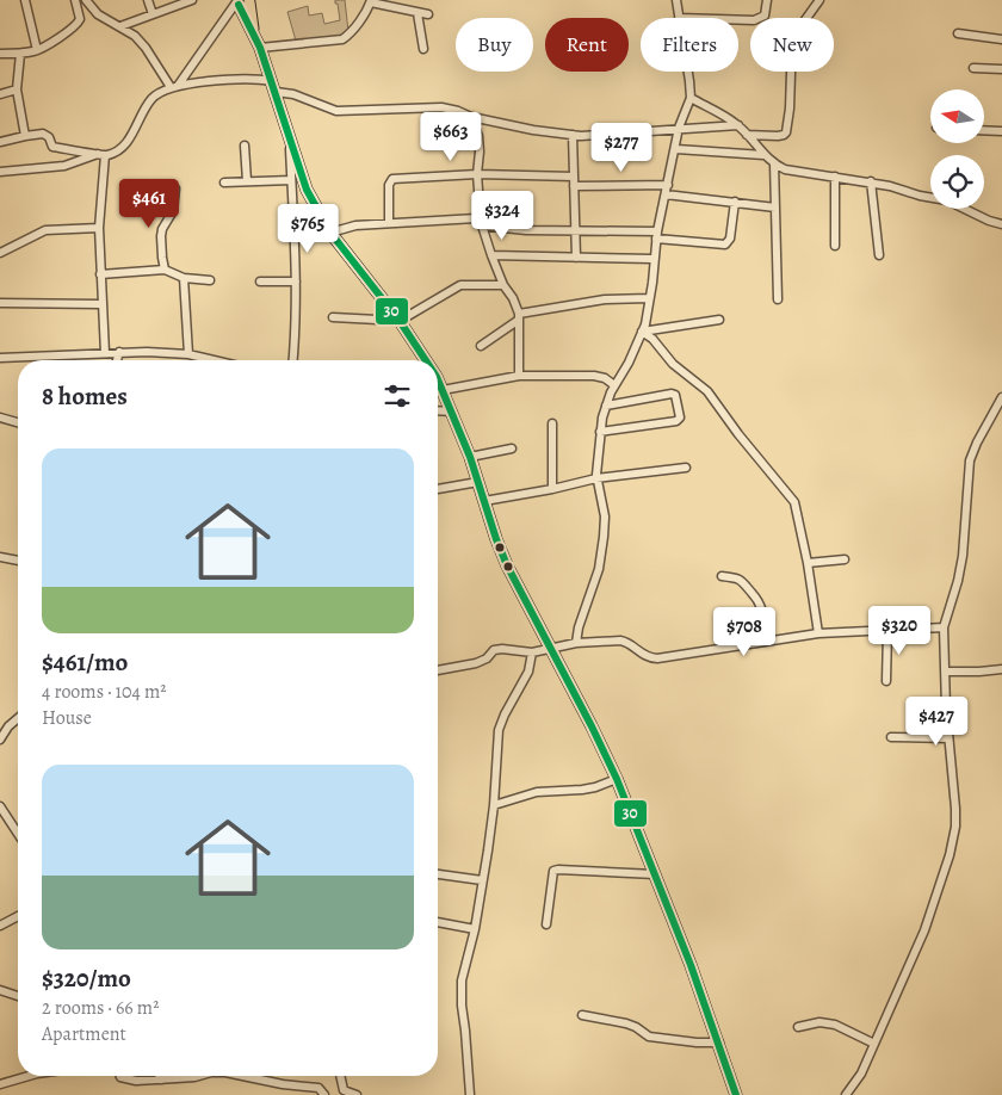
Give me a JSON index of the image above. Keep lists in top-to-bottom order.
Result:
{
  "lines": ["transit line 30"],
  "north": "left",
  "page": {
    "chip": [
      "Buy",
      "Rent",
      "Filters",
      "New"
    ],
    "price": [
      "$663",
      "$277",
      "$461",
      "$324",
      "$765",
      "$320",
      "$708",
      "$427"
    ],
    "heading": "8 homes",
    "list": [
      {
        "name": "$461/mo",
        "note": "4 rooms · 104 m² · House"
      },
      {
        "name": "$320/mo",
        "note": "2 rooms · 66 m² · Apartment"
      }
    ]
  }
}
